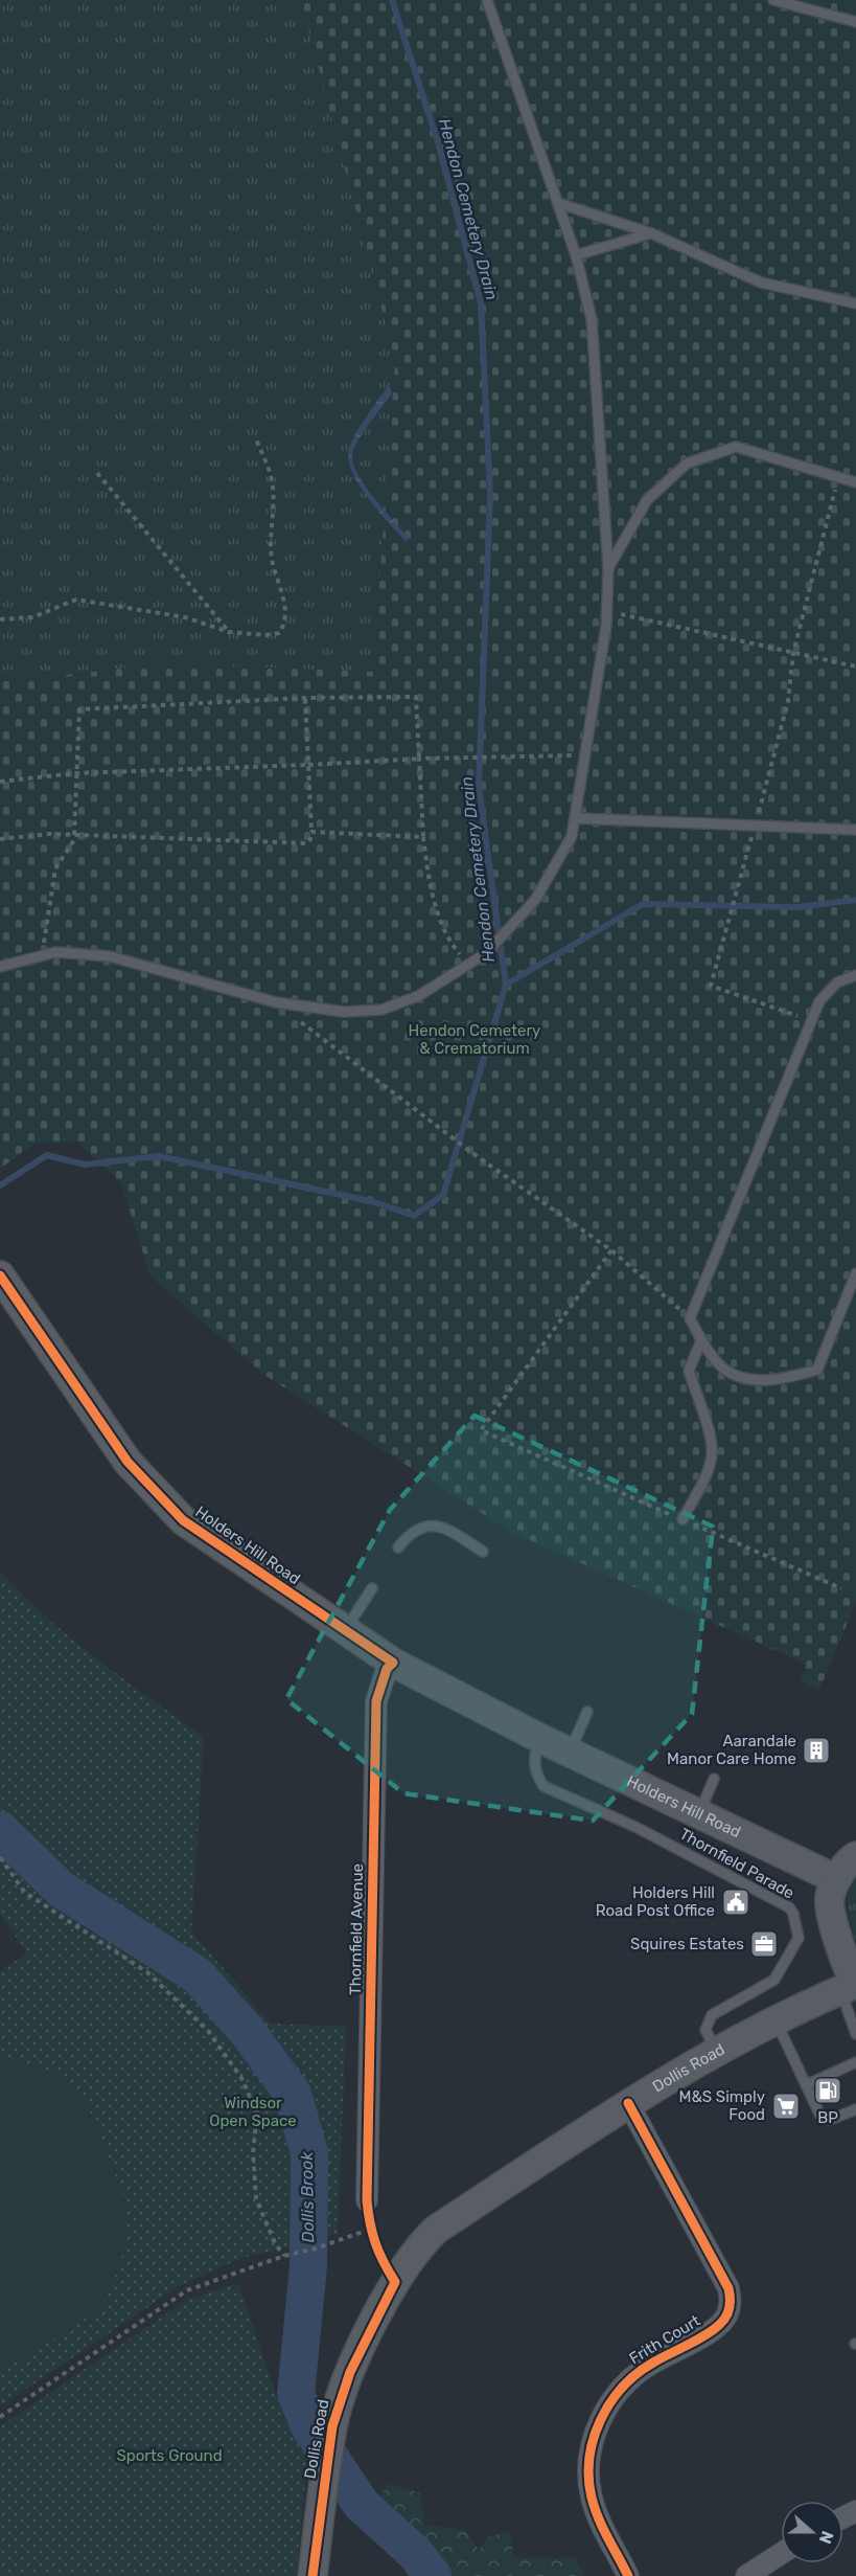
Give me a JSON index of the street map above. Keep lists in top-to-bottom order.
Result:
{
  "streets": {
    "main road": ["Holders Hill Road", "Dollis Road"],
    "street": ["Thornfield Avenue", "Frith Court"],
    "lane": ["Thornfield Parade"]
  },
  "crossings": [
    ["Holders Hill Road", "Thornfield Parade"],
    ["Holders Hill Road", "Thornfield Avenue"],
    ["Thornfield Parade", "Dollis Road"],
    ["Dollis Road", "Frith Court"]
  ],
  "water": ["Hendon Cemetery Drain", "Dollis Brook"],
  "parks": ["Hendon Cemetery & Crematorium", "Windsor Open Space", "Sports Ground"],
  "places": {
    "building": ["Aarandale Manor Care Home"],
    "public building": ["Holders Hill Road Post Office"],
    "office": ["Squires Estates"],
    "fuel station": ["BP"],
    "supermarket": ["M&S Simply Food"]
  },
  "north": "right"
}
